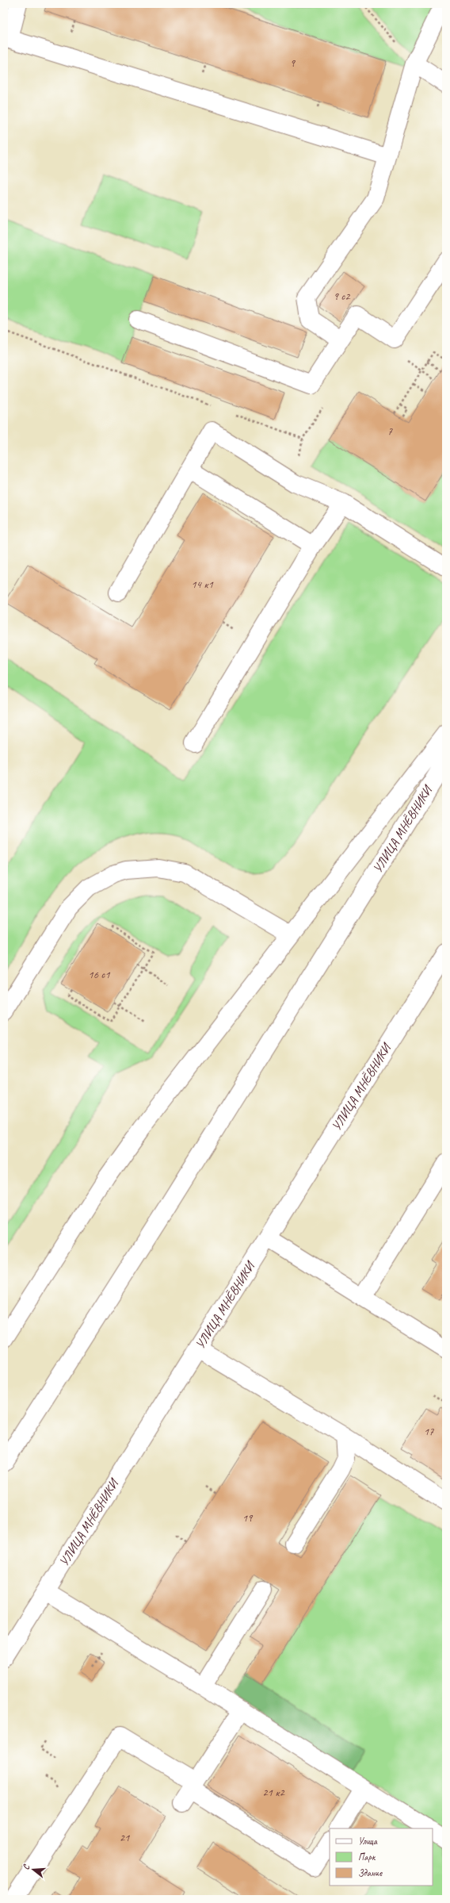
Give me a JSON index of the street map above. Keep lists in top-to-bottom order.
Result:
{
  "streets": {
    "main road": ["УЛИЦА МНЁВНИКИ"]
  },
  "house_numbers": [
    "9",
    "9 с2",
    "7",
    "14 к1",
    "16 с1",
    "17",
    "19",
    "21 к2",
    "21"
  ],
  "legend": ["Улица", "Парк", "Здание"],
  "north": "left"
}
